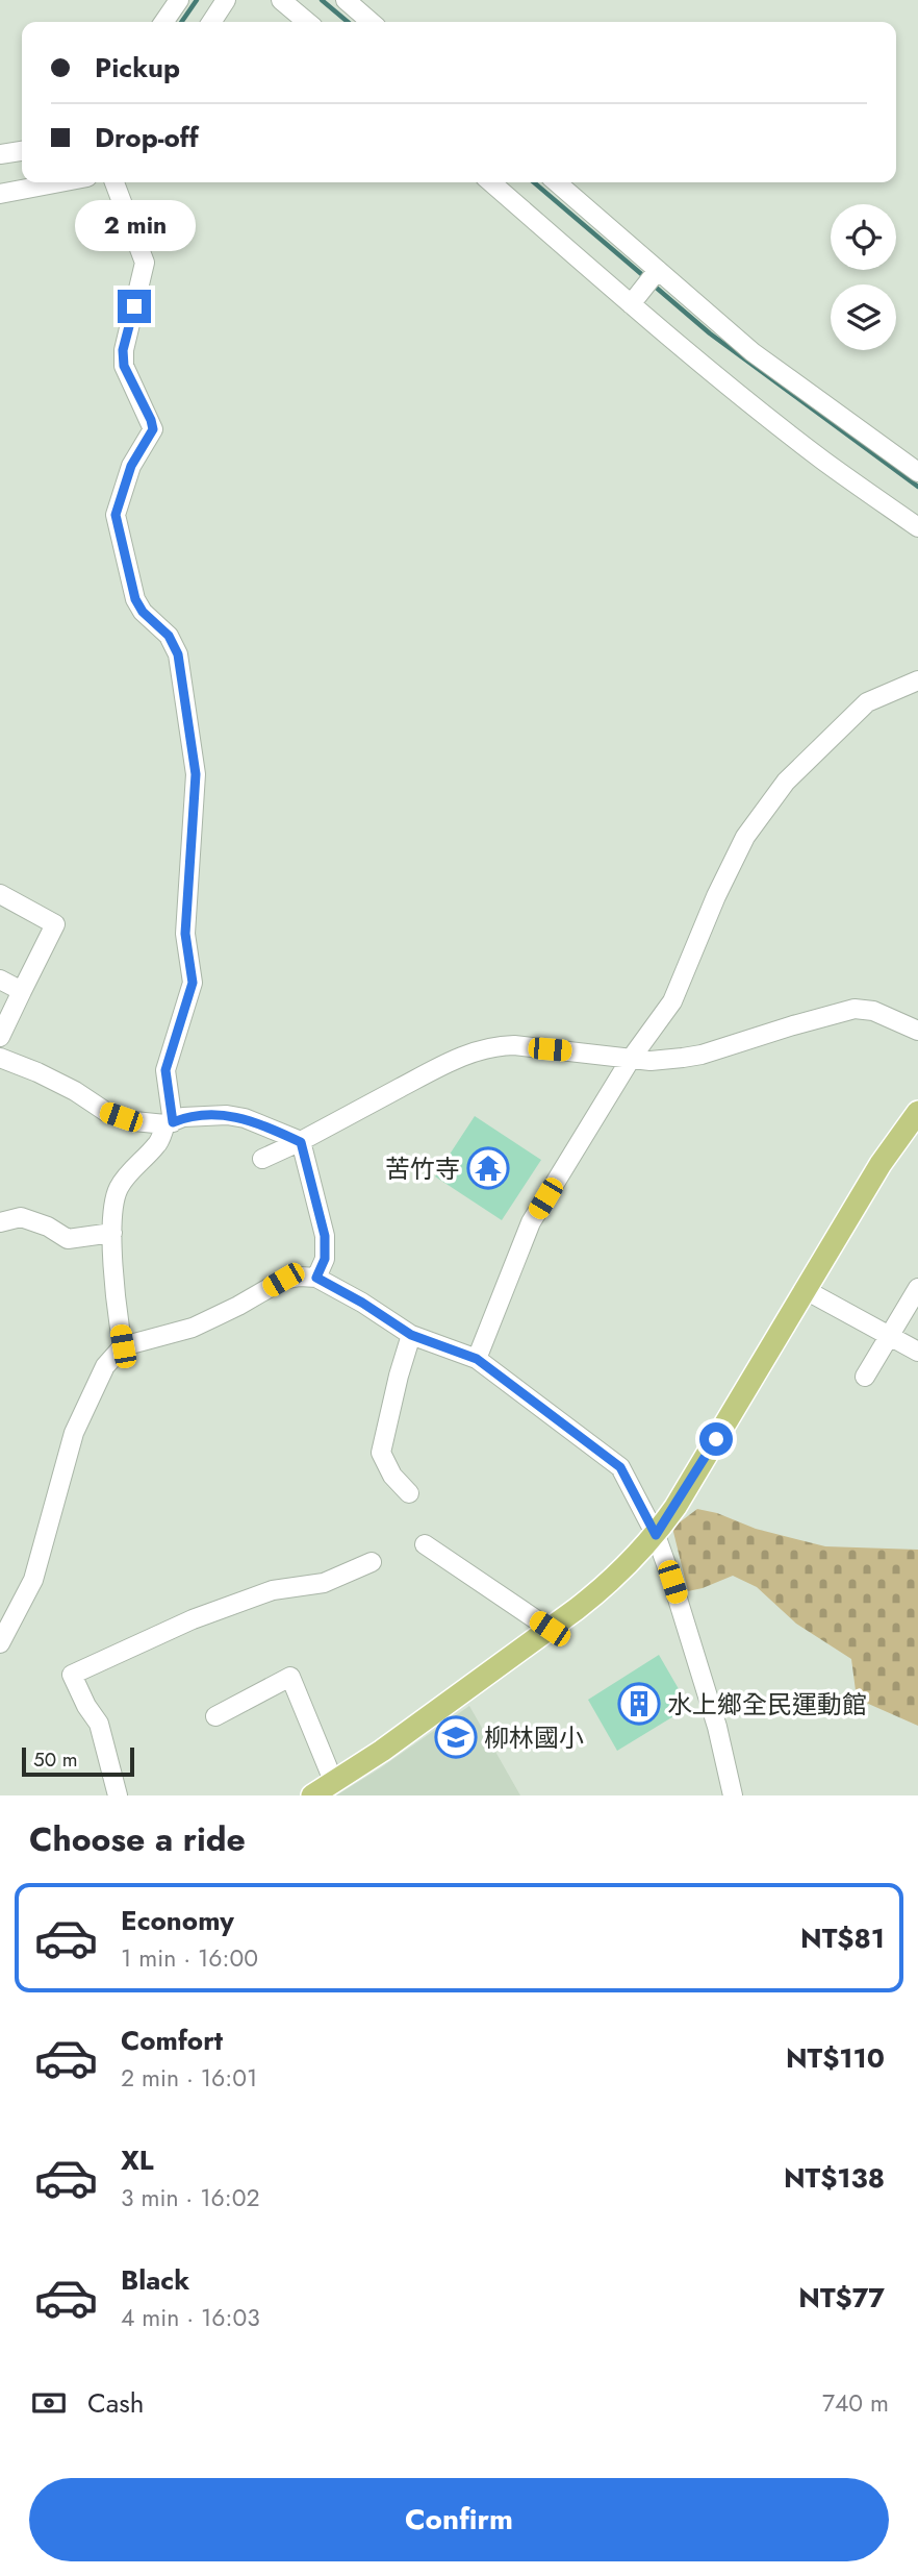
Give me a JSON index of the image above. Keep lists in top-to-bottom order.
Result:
{
  "places": {
    "temple": ["苦竹寺"],
    "building": ["水上鄉全民運動館"],
    "school or university": ["柳林國小"]
  },
  "scale_bar": "50 m",
  "page": {
    "banner": ["Pickup", "Drop-off"],
    "bubble": "2 min",
    "scale": "50 m",
    "heading": "Choose a ride",
    "list": [
      {
        "name": "Economy",
        "note": "1 min · 16:00",
        "value": "NT$81"
      },
      {
        "name": "Comfort",
        "note": "2 min · 16:01",
        "value": "NT$110"
      },
      {
        "name": "XL",
        "note": "3 min · 16:02",
        "value": "NT$138"
      },
      {
        "name": "Black",
        "note": "4 min · 16:03",
        "value": "NT$77"
      }
    ],
    "pay": ["Cash", "740 m"],
    "buttons": "Confirm"
  }
}
